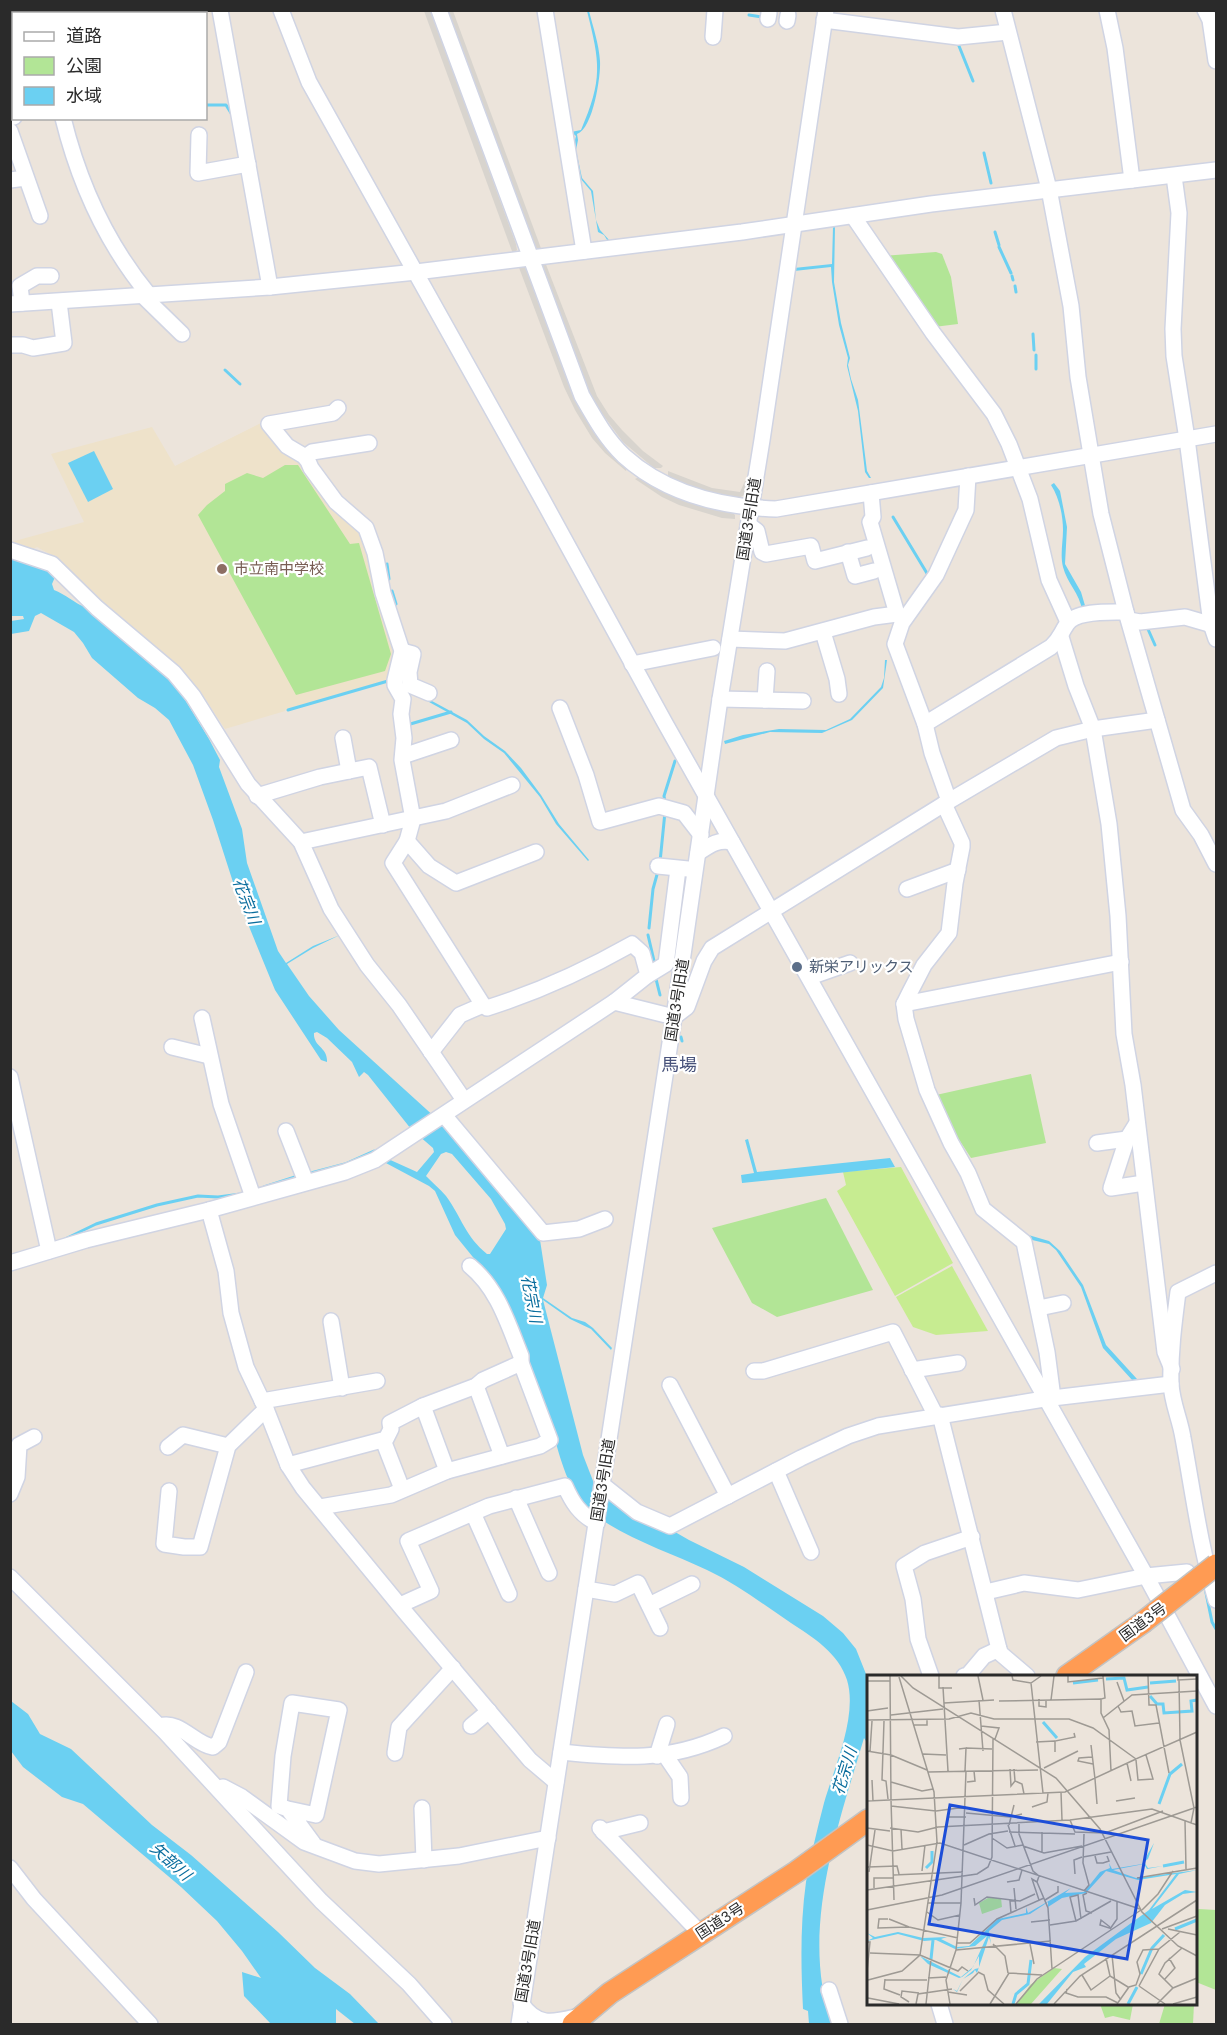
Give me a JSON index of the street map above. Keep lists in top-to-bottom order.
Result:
{
  "streets": {
    "highway": ["国道3号"],
    "street": ["国道3号旧道"]
  },
  "districts": ["馬場"],
  "water": ["花宗川", "矢部川"],
  "places": ["市立南中学校", "新栄アリックス"],
  "legend": ["道路", "公園", "水域"]
}
